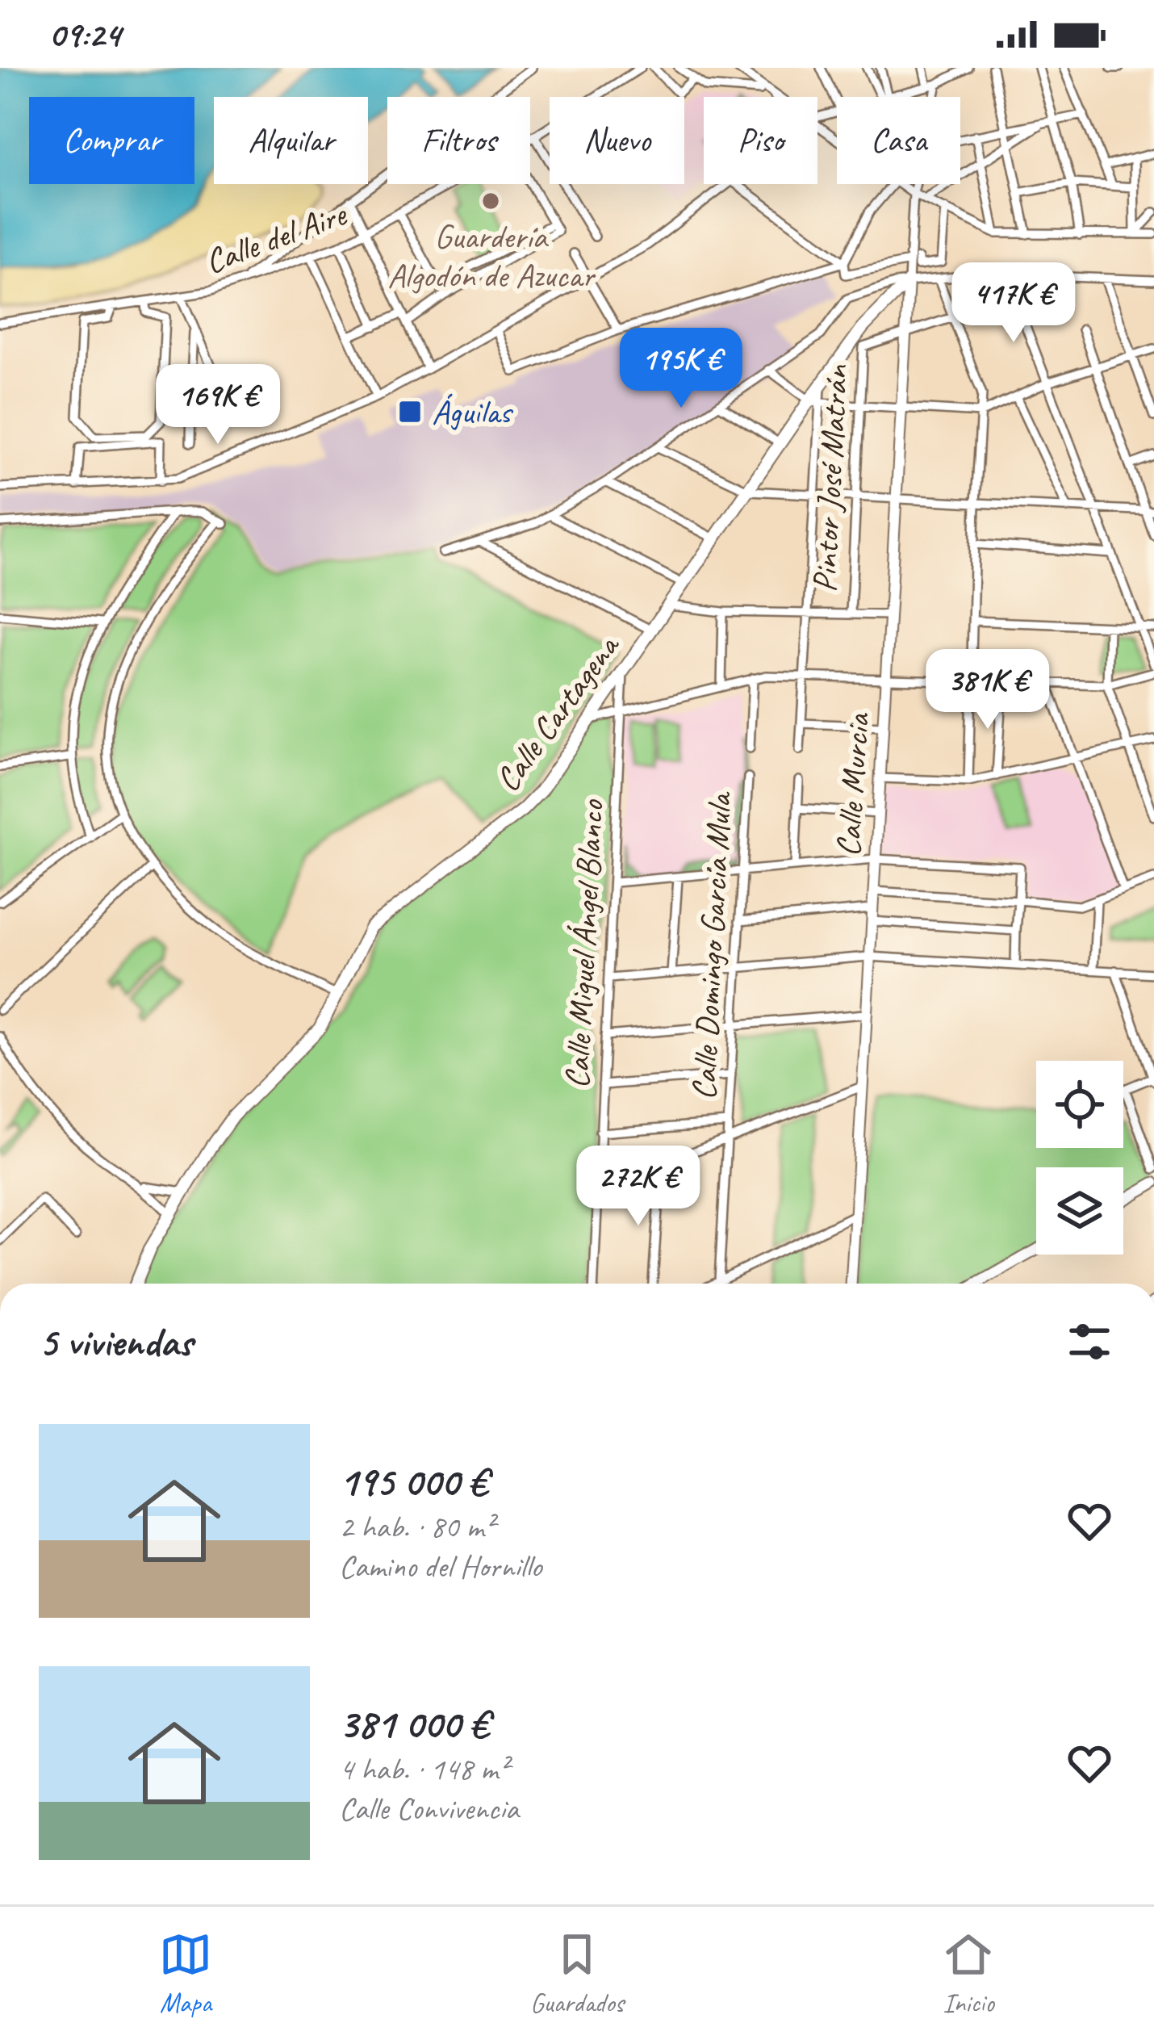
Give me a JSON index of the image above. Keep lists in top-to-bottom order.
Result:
{
  "streets": {
    "main road": ["Calle Cartagena"],
    "street": [
      "Calle del Aire",
      "Pintor José Matrán",
      "Calle Murcia",
      "Calle Miguel Ángel Blanco",
      "Calle Domingo García Mula"
    ]
  },
  "crossings": [
    ["Pintor José Matrán", "Calle Cartagena"],
    ["Calle Cartagena", "Calle Murcia"],
    ["Calle Cartagena", "Calle Miguel Ángel Blanco"]
  ],
  "places": {
    "other": ["Guardería Algodón de Azucar"],
    "transit": ["Águilas"]
  },
  "page": {
    "status": "09:24",
    "chip": [
      "Comprar",
      "Alquilar",
      "Filtros",
      "Nuevo",
      "Piso",
      "Casa"
    ],
    "price": [
      "417K €",
      "195K €",
      "169K €",
      "381K €",
      "272K €"
    ],
    "heading": "5 viviendas",
    "list": [
      {
        "name": "195 000 €",
        "note": "2 hab. · 80 m² · Camino del Hornillo"
      },
      {
        "name": "381 000 €",
        "note": "4 hab. · 148 m² · Calle Convivencia"
      }
    ],
    "tabs": ["Mapa", "Guardados", "Inicio"]
  }
}
